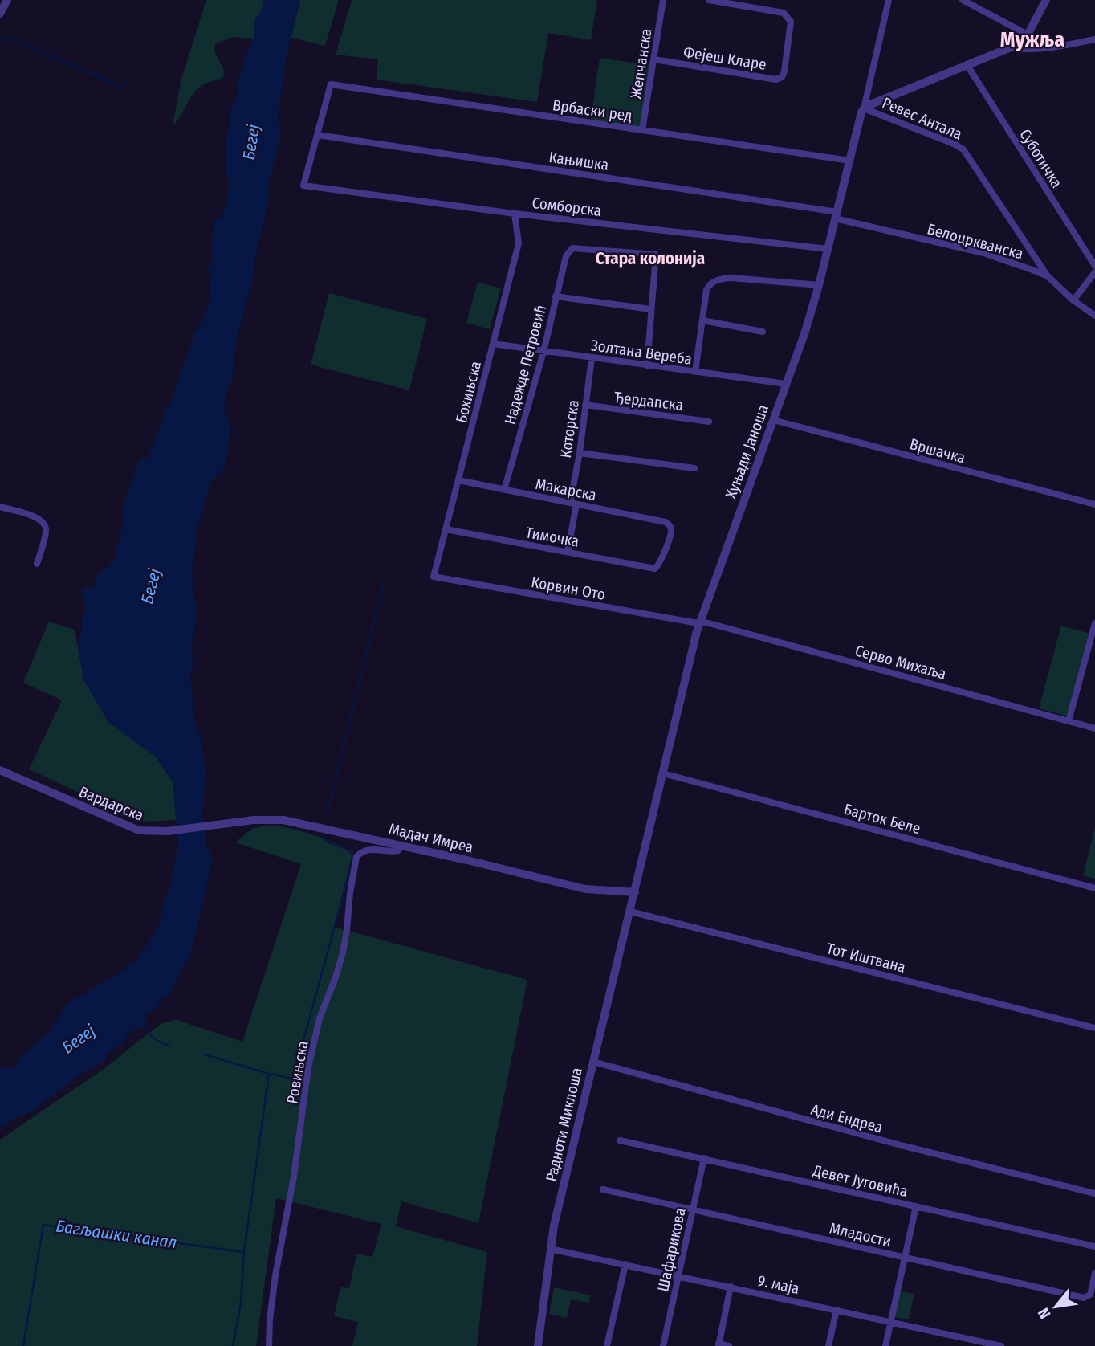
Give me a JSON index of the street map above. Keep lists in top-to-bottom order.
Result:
{
  "streets": {
    "street": [
      "Фејеш Кларе",
      "Жепчанска",
      "Врбаски ред",
      "Ревес Антала",
      "Суботичка",
      "Кањишка",
      "Сомборска",
      "Белоцркванска",
      "Золтана Вереба",
      "Надежде Петровић",
      "Бохињска",
      "Ђердапска",
      "Которска",
      "Вршачка",
      "Хуњади Јаноша",
      "Макарска",
      "Тимочка",
      "Корвин Ото",
      "Серво Михаља",
      "Вардарска",
      "Барток Беле",
      "Мадач Имреа",
      "Тот Иштвана",
      "Ровињска",
      "Ади Ендреа",
      "Радноти Миклоша",
      "Девет Југовића",
      "Младости",
      "Шафарикова",
      "9. маја"
    ]
  },
  "crossings": [
    ["Фејеш Кларе", "Жепчанска"],
    ["Жепчанска", "Врбаски ред"],
    ["Врбаски ред", "Кањишка"],
    ["Врбаски ред", "Сомборска"],
    ["Врбаски ред", "Хуњади Јаноша"],
    ["Ревес Антала", "Суботичка"],
    ["Ревес Антала", "Белоцркванска"],
    ["Ревес Антала", "Хуњади Јаноша"],
    ["Кањишка", "Сомборска"],
    ["Кањишка", "Белоцркванска"],
    ["Кањишка", "Хуњади Јаноша"],
    ["Сомборска", "Бохињска"],
    ["Сомборска", "Хуњади Јаноша"],
    ["Белоцркванска", "Хуњади Јаноша"],
    ["Золтана Вереба", "Надежде Петровић"],
    ["Золтана Вереба", "Бохињска"],
    ["Золтана Вереба", "Которска"],
    ["Золтана Вереба", "Хуњади Јаноша"],
    ["Надежде Петровић", "Макарска"],
    ["Бохињска", "Макарска"],
    ["Бохињска", "Тимочка"],
    ["Бохињска", "Корвин Ото"],
    ["Ђердапска", "Которска"],
    ["Которска", "Макарска"],
    ["Которска", "Тимочка"],
    ["Вршачка", "Хуњади Јаноша"],
    ["Хуњади Јаноша", "Корвин Ото"],
    ["Хуњади Јаноша", "Серво Михаља"],
    ["Хуњади Јаноша", "Барток Беле"],
    ["Хуњади Јаноша", "Мадач Имреа"],
    ["Хуњади Јаноша", "Тот Иштвана"],
    ["Хуњади Јаноша", "Радноти Миклоша"],
    ["Макарска", "Тимочка"],
    ["Корвин Ото", "Серво Михаља"],
    ["Вардарска", "Мадач Имреа"],
    ["Мадач Имреа", "Ровињска"],
    ["Тот Иштвана", "Радноти Миклоша"],
    ["Ади Ендреа", "Радноти Миклоша"],
    ["Радноти Миклоша", "9. маја"],
    ["Девет Југовића", "Шафарикова"],
    ["Младости", "Шафарикова"],
    ["Шафарикова", "9. маја"]
  ],
  "districts": ["Мужља", "Стара колонија"],
  "water": ["Бегеј", "Багљашки канал"],
  "north": "bottom left"
}
